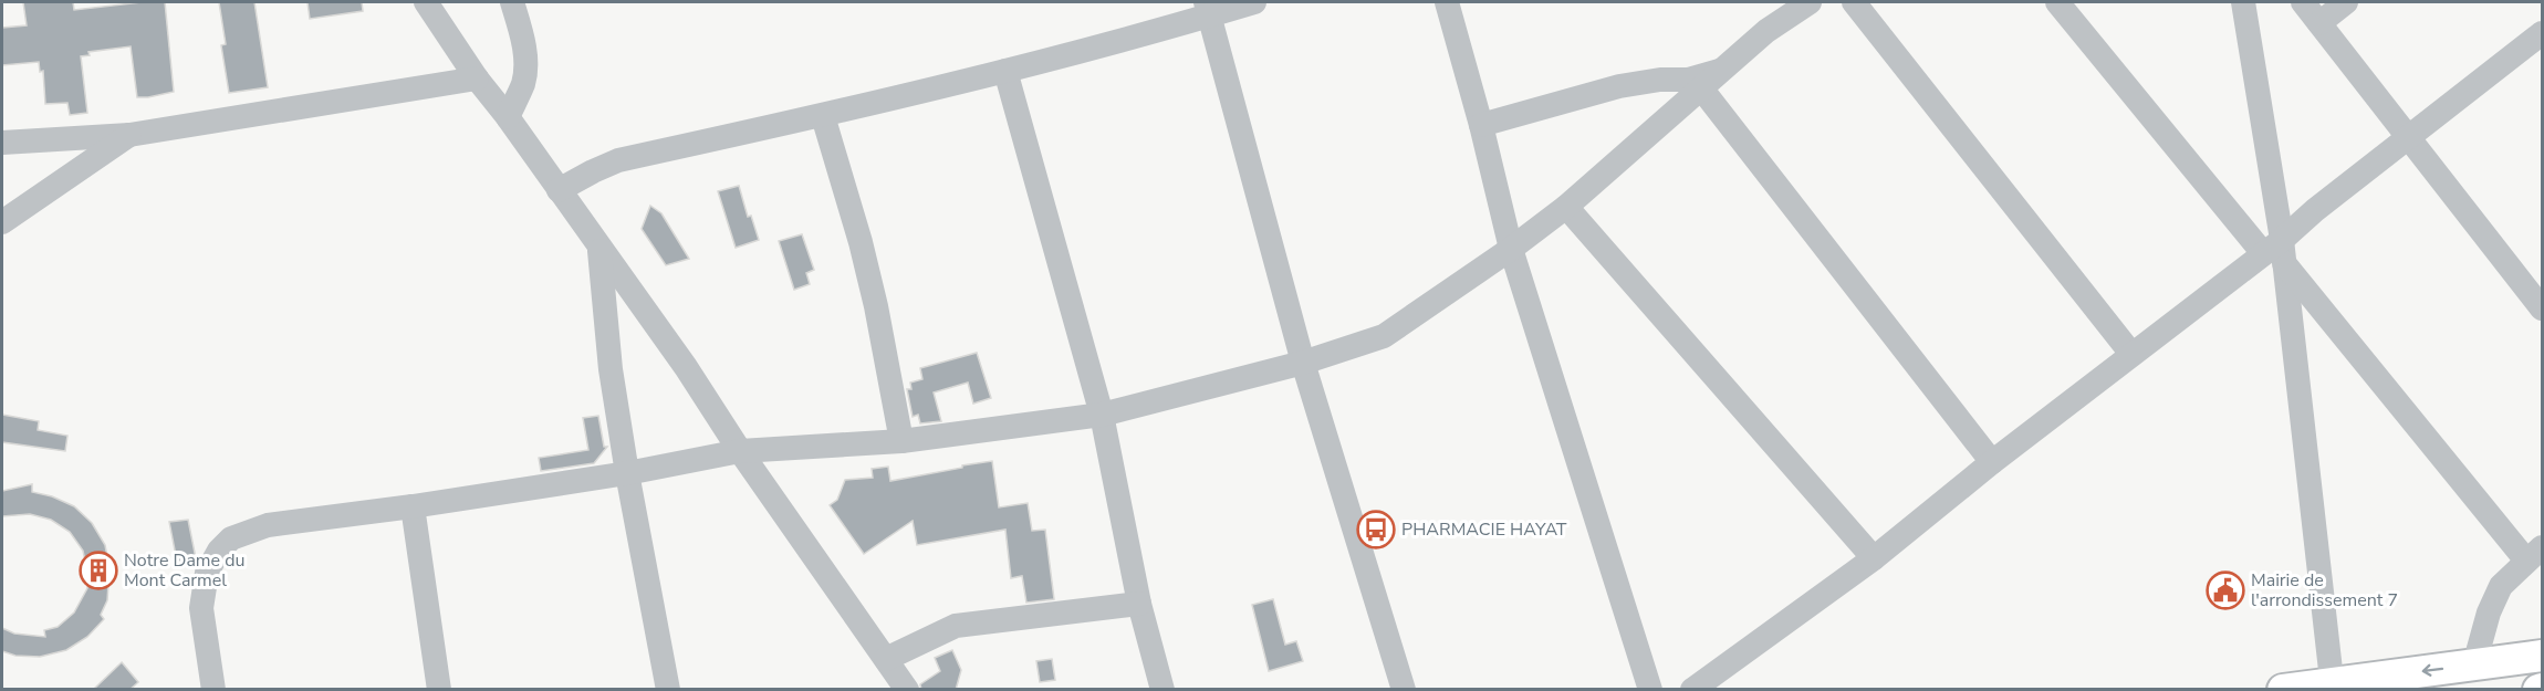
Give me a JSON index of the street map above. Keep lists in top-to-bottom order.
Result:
{
  "places": {
    "bus stop": ["PHARMACIE HAYAT"],
    "building": ["Notre Dame du Mont Carmel"],
    "public building": ["Mairie de l'arrondissement 7"]
  }
}
